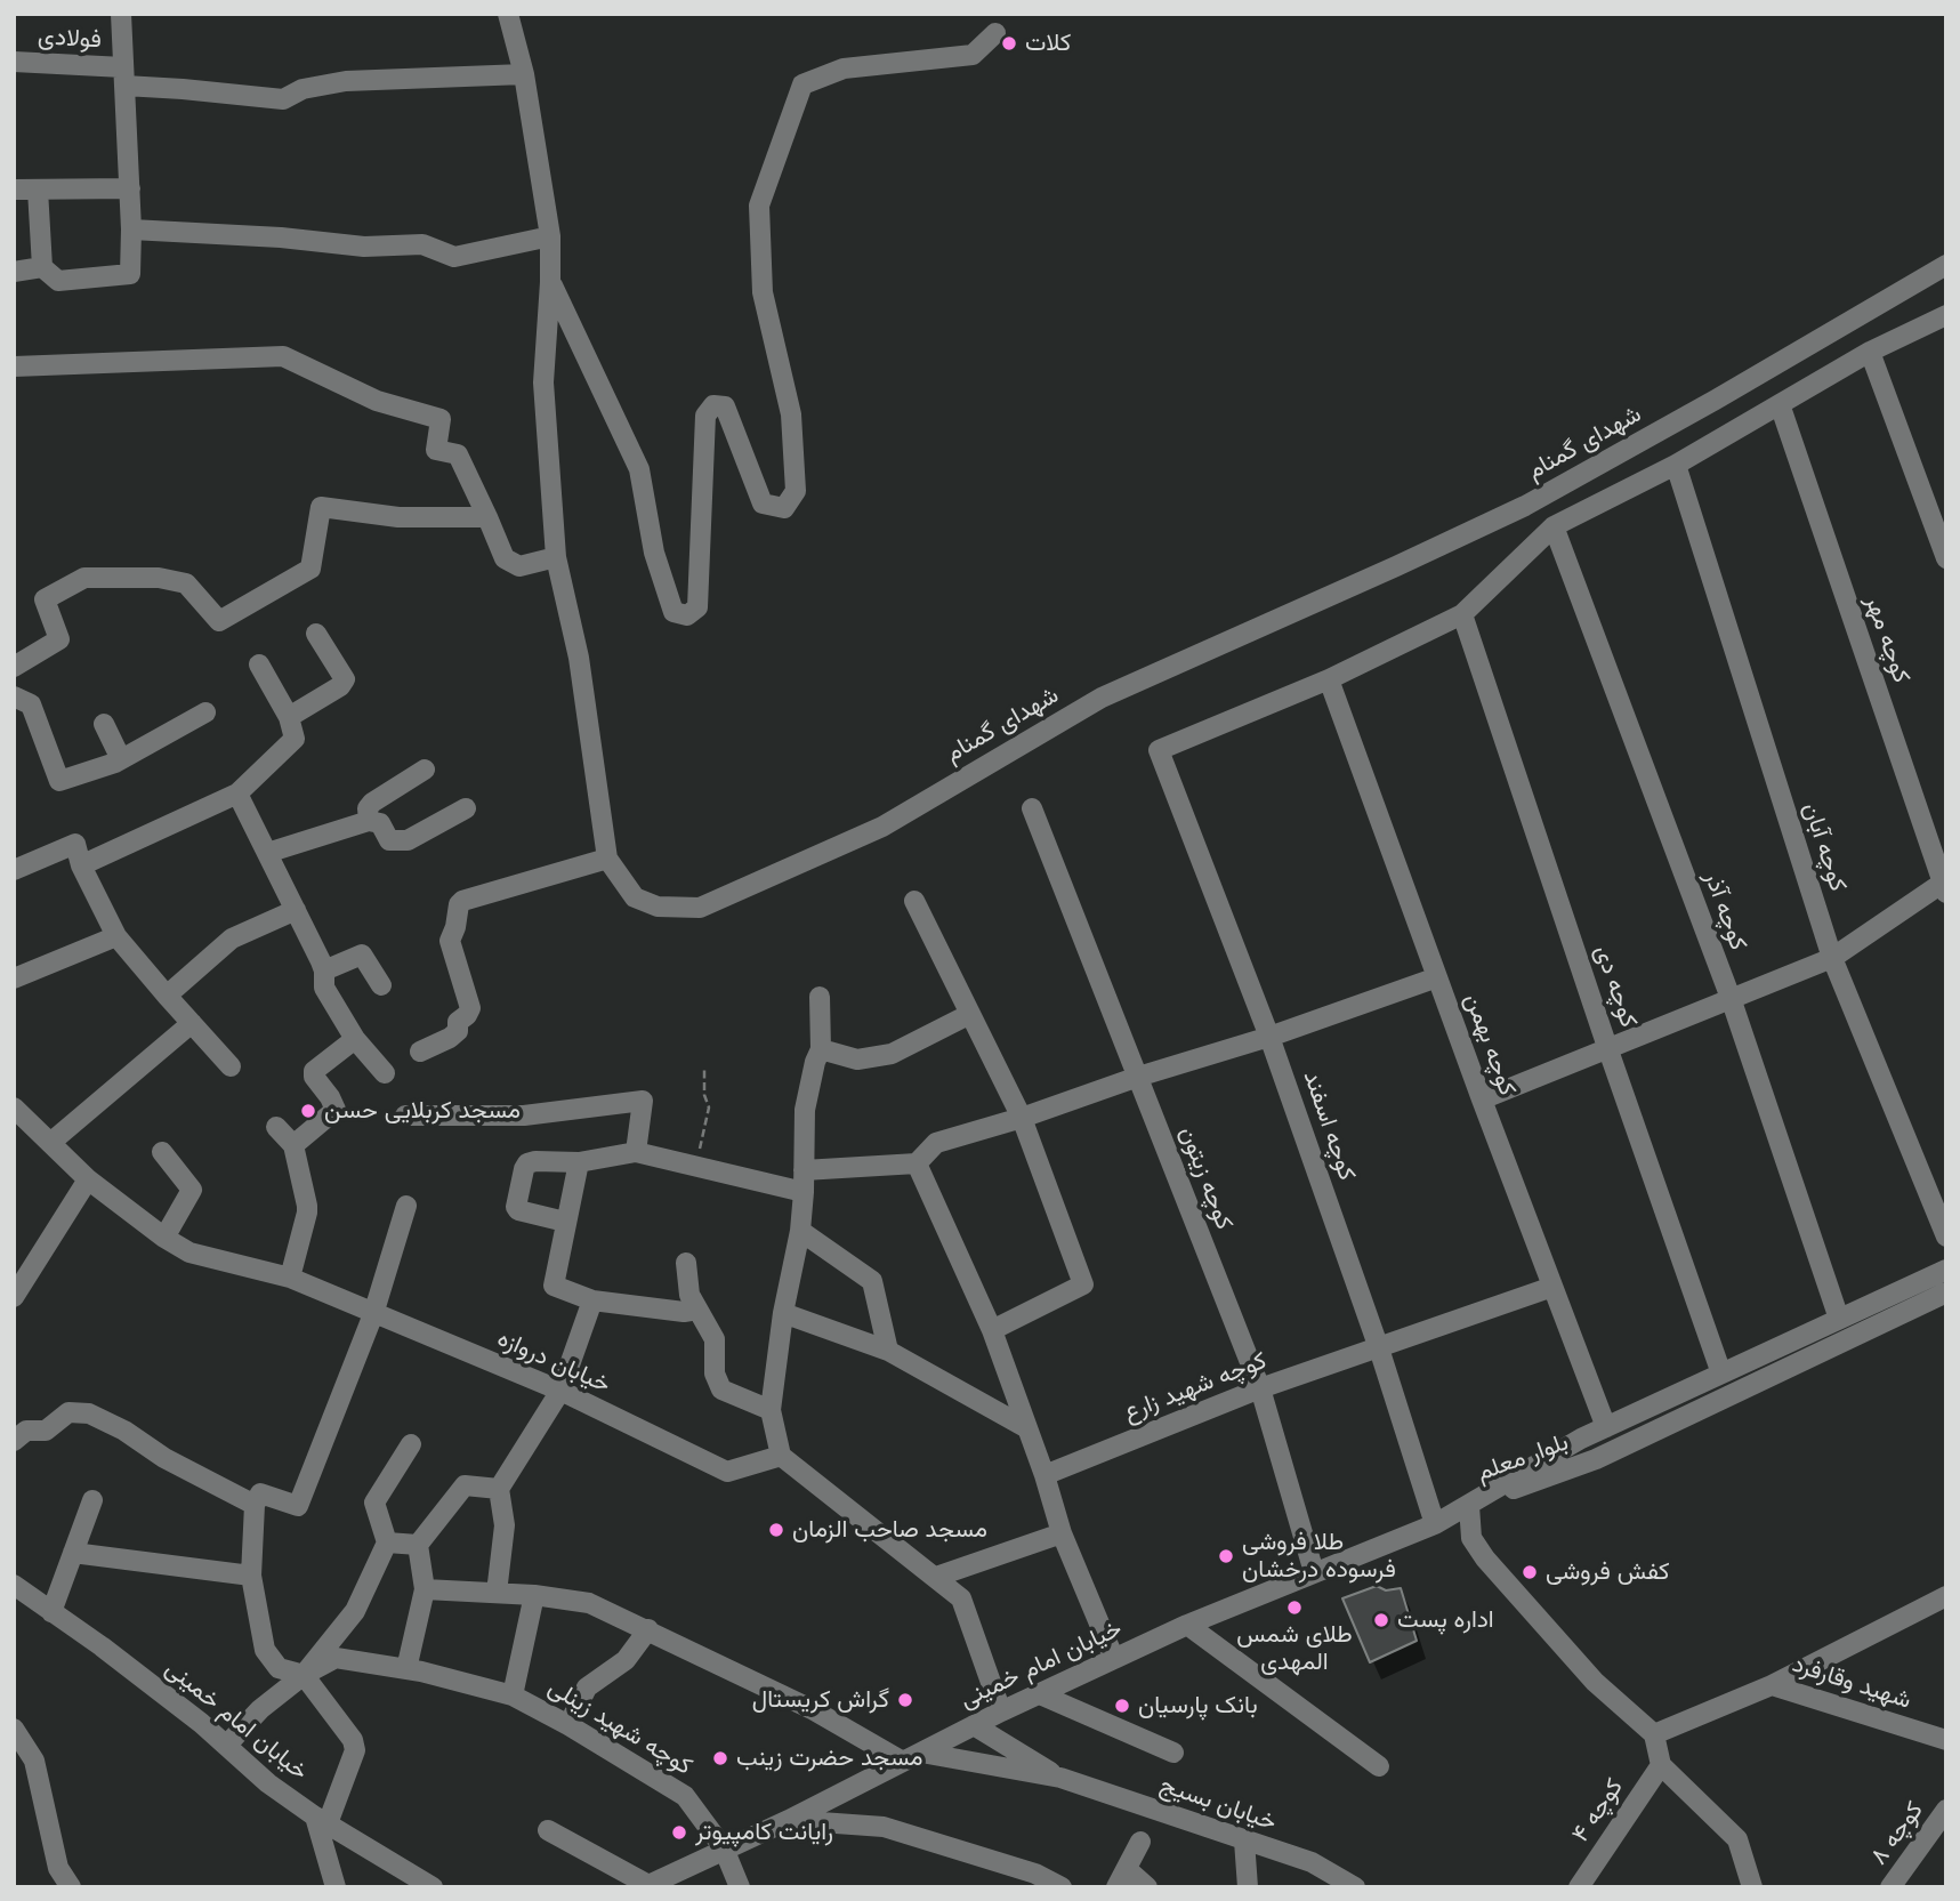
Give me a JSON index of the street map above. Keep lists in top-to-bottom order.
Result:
{
  "streets": {
    "street": [
      "فولادی",
      "شهدای گمنام",
      "کوچه مهر",
      "کوچه آبان",
      "کوچه آذر",
      "کوچه دی",
      "کوچه بهمن",
      "کوچه اسفند",
      "کوچه زیتون",
      "خیابان دروازه",
      "کوچه شهید زارع",
      "بلوار معلم",
      "خیابان امام خمینی",
      "شهید وقارفرد",
      "کوچه شهید زینلی",
      "خیابان بسیج",
      "کوچه ۴",
      "کوچه ۸"
    ]
  },
  "crossings": [
    ["فولادی", "شهدای گمنام"],
    ["کوچه آذر", "بلوار معلم"],
    ["کوچه دی", "بلوار معلم"],
    ["کوچه بهمن", "کوچه اسفند"],
    ["کوچه بهمن", "کوچه شهید زارع"],
    ["کوچه بهمن", "بلوار معلم"],
    ["کوچه اسفند", "کوچه شهید زارع"],
    ["کوچه اسفند", "خیابان امام خمینی"],
    ["کوچه زیتون", "کوچه شهید زارع"],
    ["کوچه زیتون", "خیابان امام خمینی"],
    ["بلوار معلم", "خیابان امام خمینی"],
    ["خیابان امام خمینی", "کوچه شهید زینلی"],
    ["خیابان امام خمینی", "خیابان بسیج"]
  ],
  "places": [
    "کلات",
    "مسجد کربلایی حسن",
    "مسجد صاحب الزمان",
    "طلا فروشی فرسوده درخشان",
    "کفش فروشی",
    "طلای شمس المهدی",
    "اداره پست",
    "گراش کریستال",
    "بانک پارسیان",
    "مسجد حضرت زینب",
    "رایانت کامپیوتر"
  ]
}
